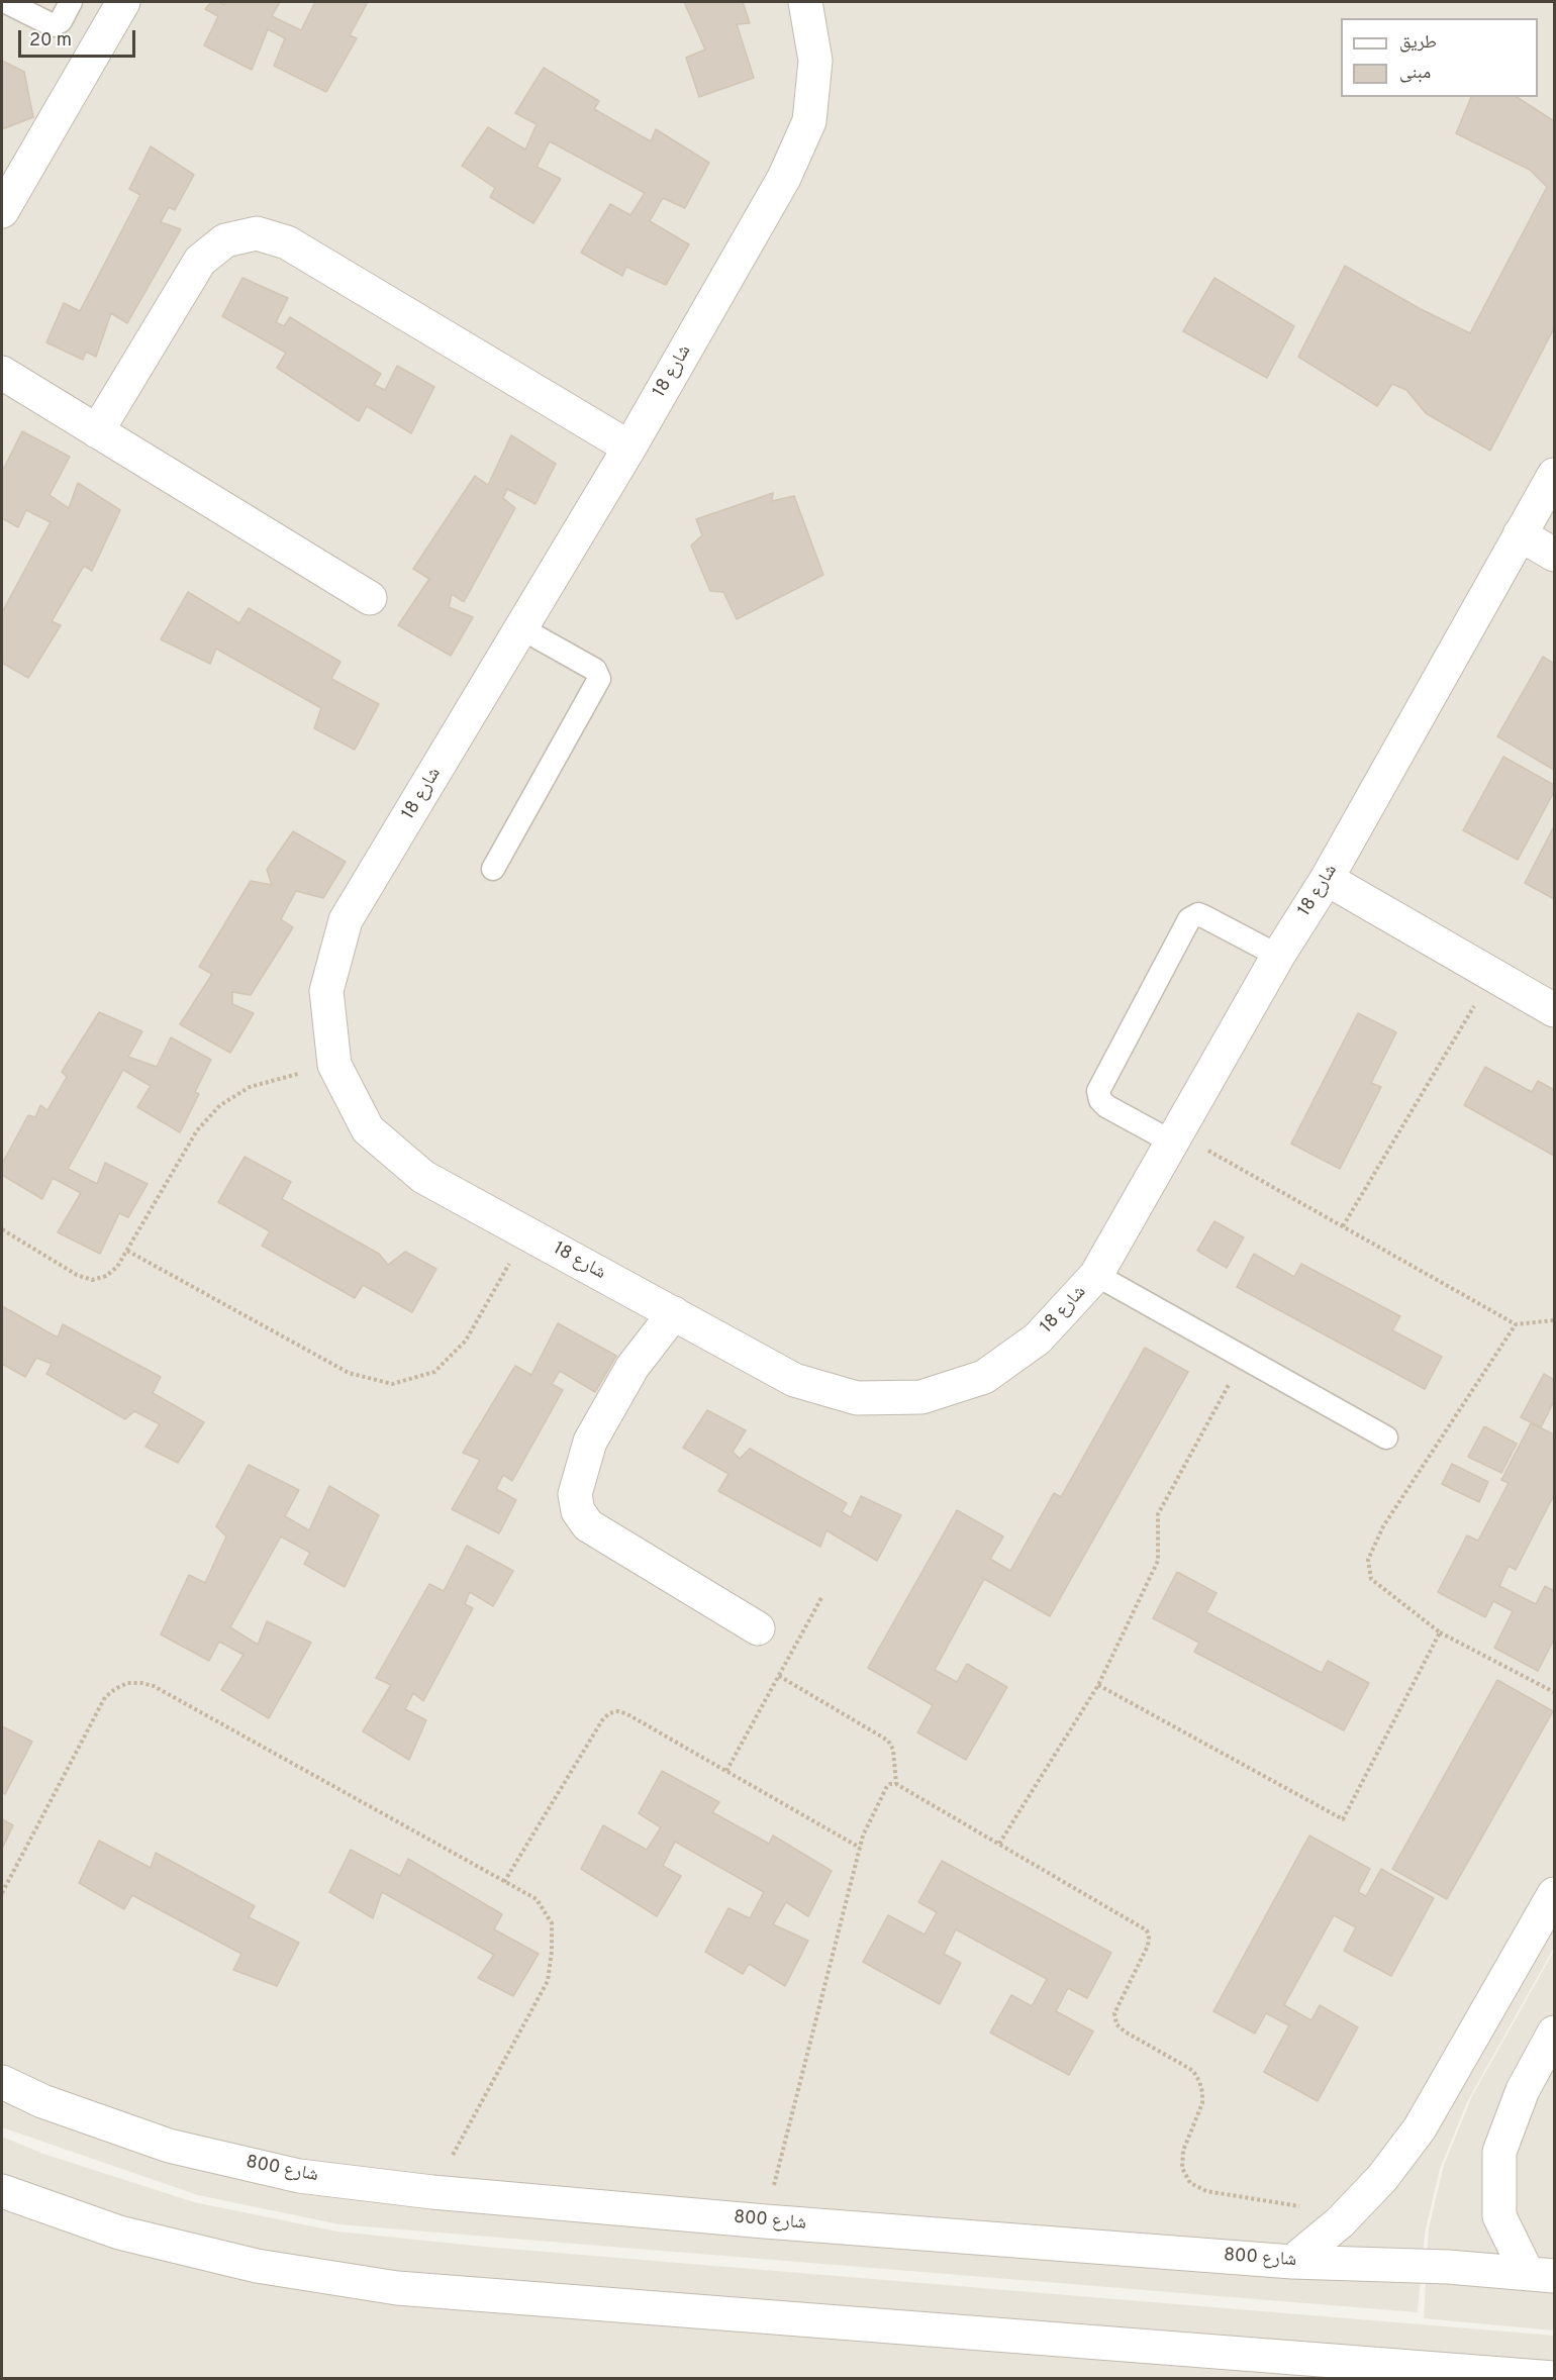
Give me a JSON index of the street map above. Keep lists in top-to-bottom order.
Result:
{
  "streets": {
    "street": ["شارع 18", "شارع 800"]
  },
  "legend": ["طريق", "مبنى"],
  "scale_bar": "20 m"
}
